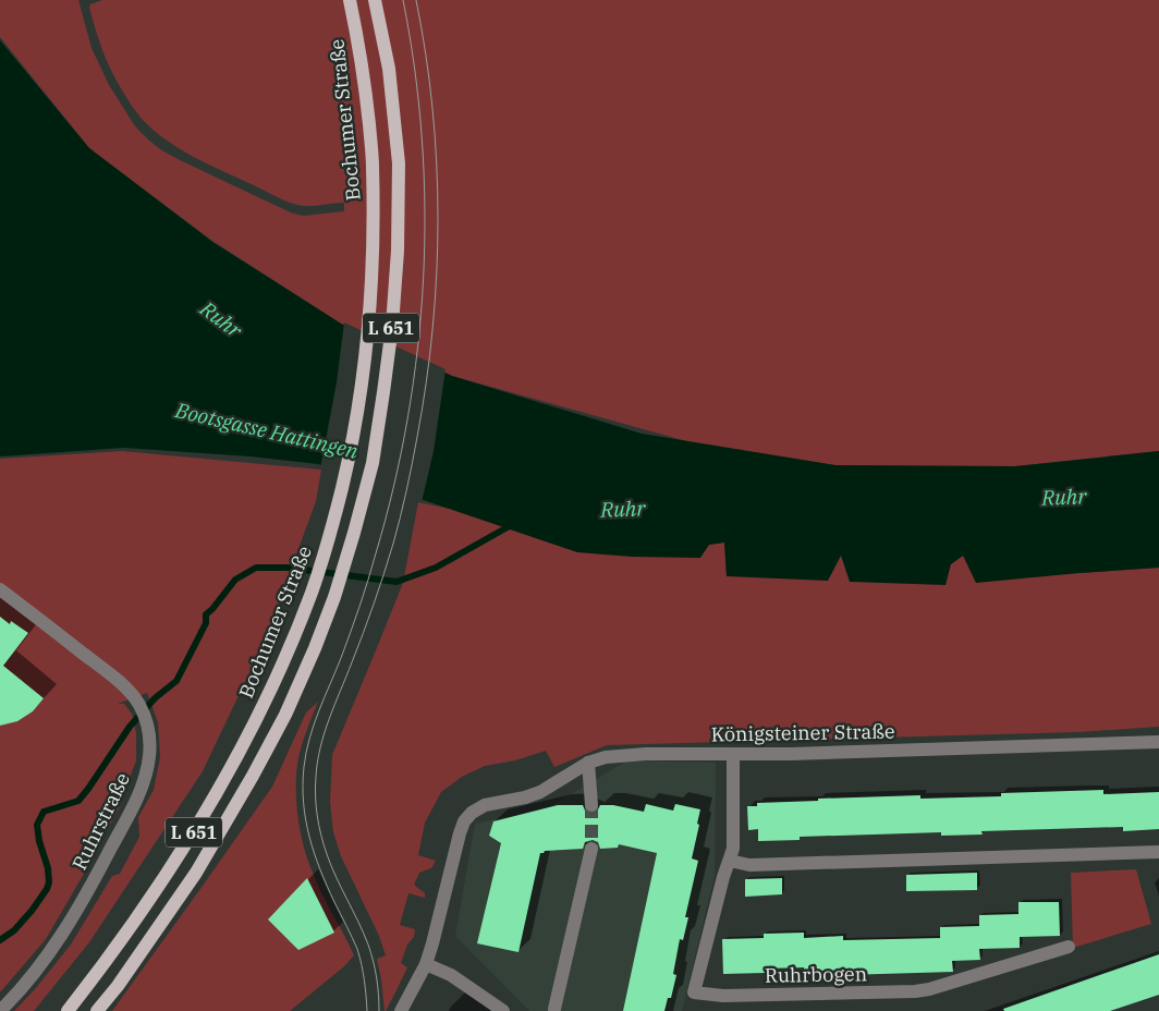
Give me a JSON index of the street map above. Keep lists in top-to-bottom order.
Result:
{
  "streets": {
    "main road": ["Bochumer Straße", "L 651"],
    "street": ["Königsteiner Straße", "Ruhrstraße", "Ruhrbogen"]
  },
  "crossings": [
    ["Königsteiner Straße", "Ruhrbogen"]
  ],
  "water": ["Ruhr", "Bootsgasse Hattingen"]
}
